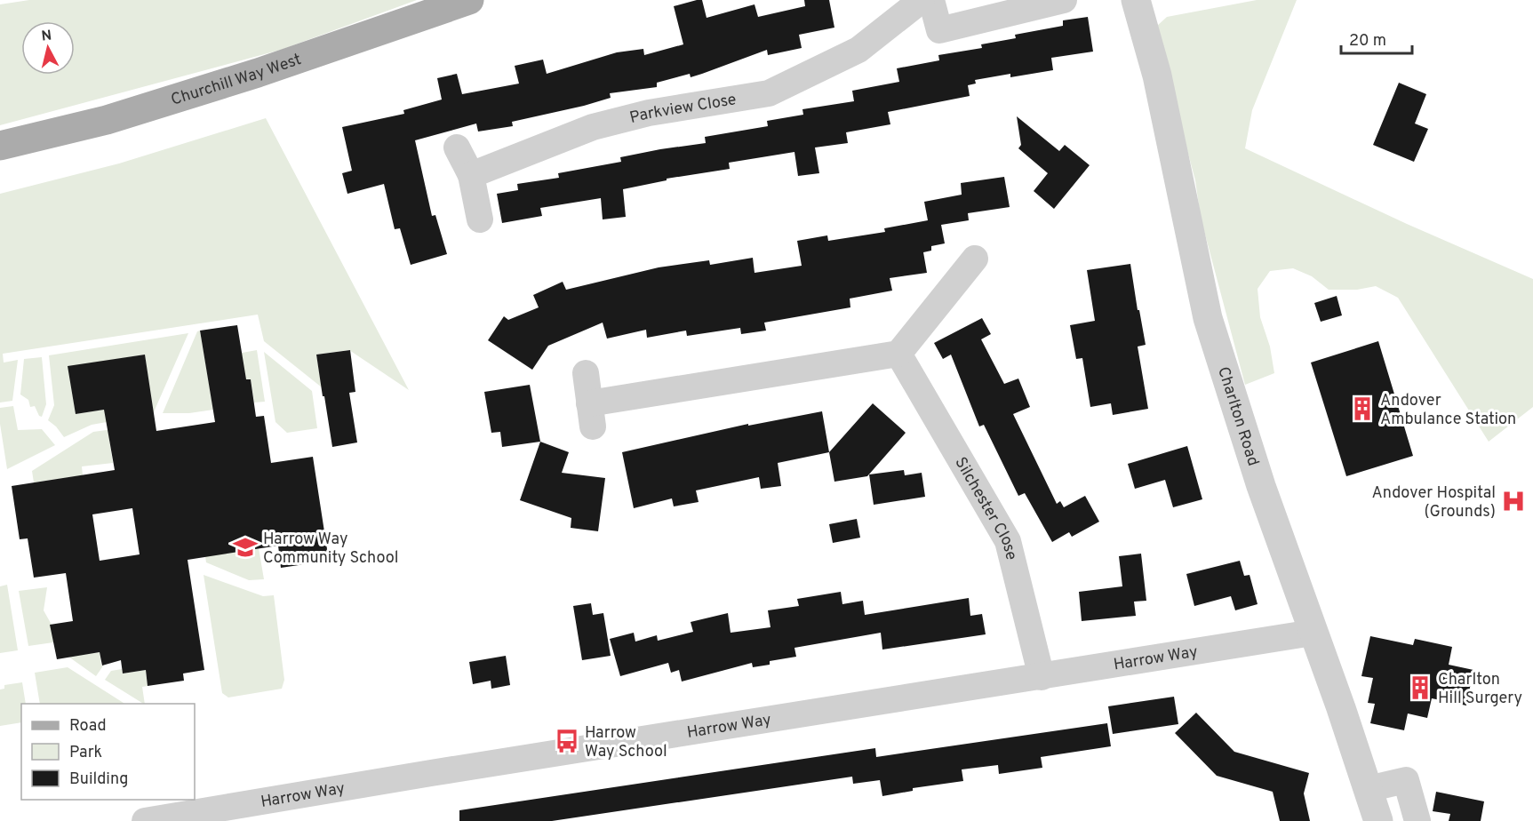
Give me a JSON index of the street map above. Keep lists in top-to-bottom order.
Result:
{
  "streets": {
    "main road": ["Churchill Way West"],
    "street": [
      "Parkview Close",
      "Charlton Road",
      "Silchester Close",
      "Harrow Way"
    ]
  },
  "crossings": [
    ["Charlton Road", "Harrow Way"],
    ["Silchester Close", "Harrow Way"]
  ],
  "places": {
    "building": ["Andover Ambulance Station", "Charlton Hill Surgery"],
    "hospital": ["Andover Hospital (Grounds)"],
    "school or university": ["Harrow Way Community School"],
    "bus stop": ["Harrow Way School"]
  },
  "legend": ["Road", "Park", "Building"],
  "scale_bar": "20 m",
  "north": "top"
}
